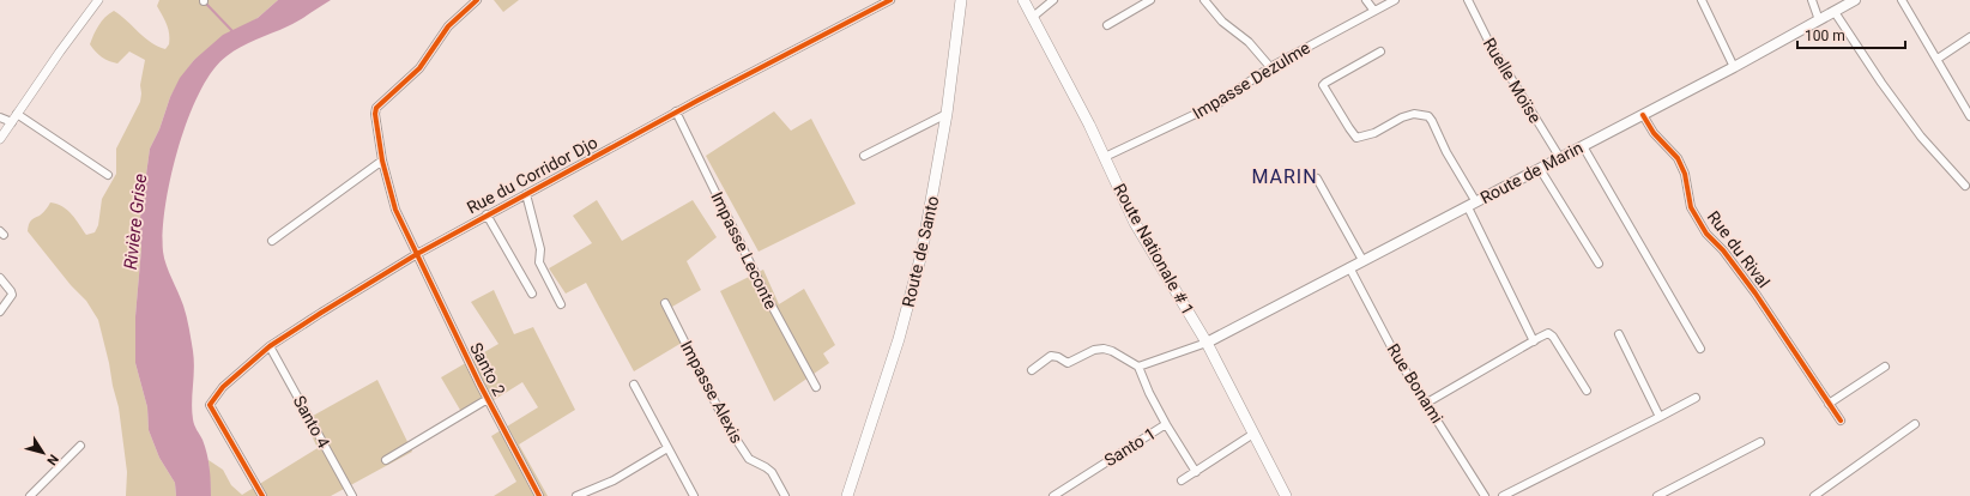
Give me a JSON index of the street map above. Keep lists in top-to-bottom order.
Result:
{
  "streets": {
    "main road": ["Route de Marin", "Route Nationale # 1", "Route de Santo"],
    "street": [
      "Impasse Dezulme",
      "Ruelle Moïse",
      "Rue du Corridor Djo",
      "Rue du Rival",
      "Impasse Leconte",
      "Santo 2",
      "Rue Bonami",
      "Impasse Alexis",
      "Santo 4",
      "Santo 1"
    ]
  },
  "crossings": [
    ["Impasse Dezulme", "Route Nationale # 1"],
    ["Ruelle Moïse", "Route de Marin"],
    ["Route de Marin", "Route Nationale # 1"],
    ["Route de Marin", "Rue du Rival"],
    ["Route de Marin", "Rue Bonami"],
    ["Rue du Corridor Djo", "Impasse Leconte"],
    ["Rue du Corridor Djo", "Santo 2"],
    ["Rue du Corridor Djo", "Santo 4"]
  ],
  "districts": ["MARIN"],
  "water": ["Rivière Grise"],
  "scale_bar": "100 m",
  "north": "bottom right"
}
